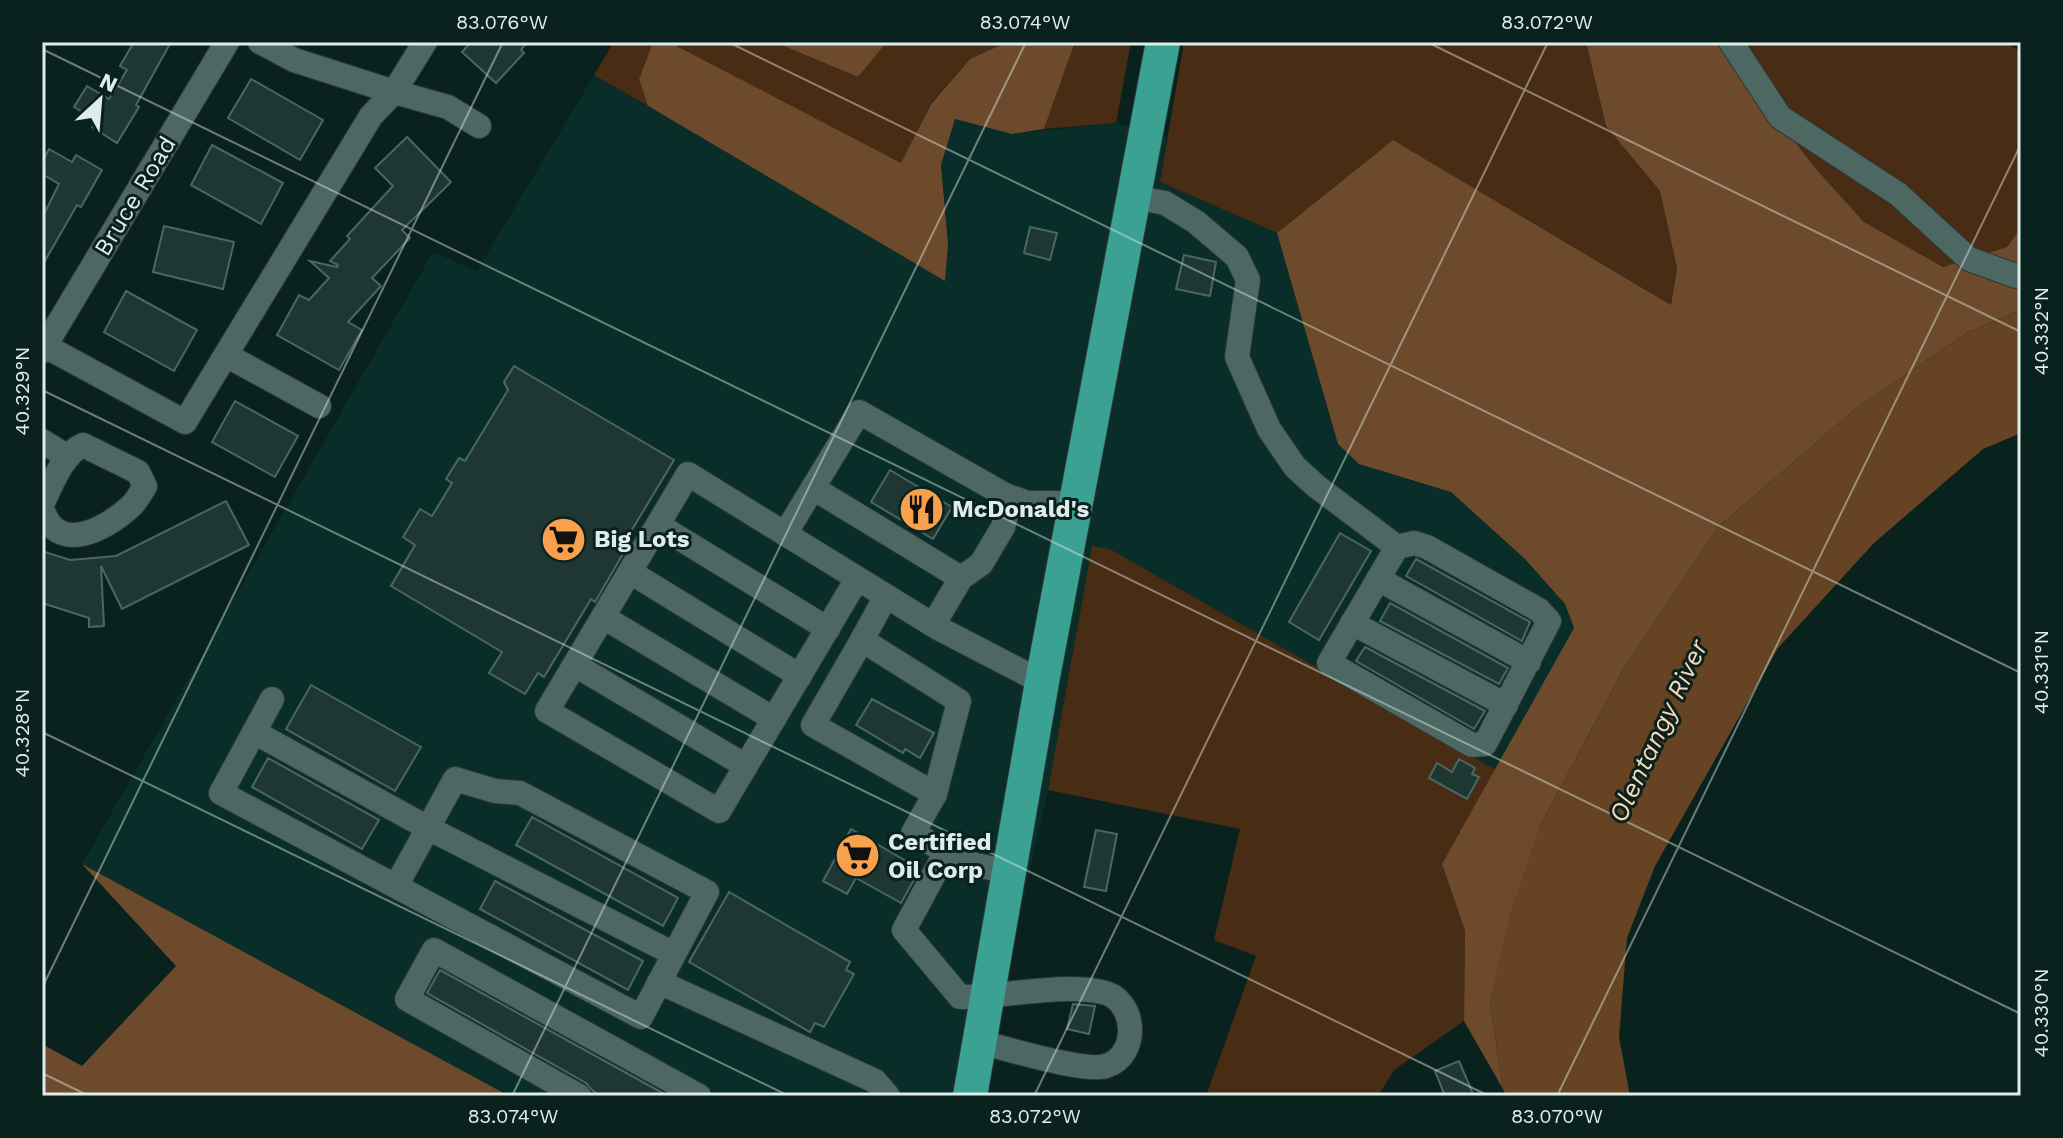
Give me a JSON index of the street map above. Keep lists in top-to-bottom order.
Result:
{
  "streets": {
    "street": ["Bruce Road"]
  },
  "water": ["Olentangy River"],
  "places": {
    "restaurant": ["McDonald's"],
    "supermarket": ["Big Lots", "Certified Oil Corp"]
  },
  "north": "top right",
  "coordinates": [
    "83.076°W",
    "83.074°W",
    "83.072°W",
    "40.332°N",
    "40.329°N",
    "40.331°N",
    "40.328°N",
    "40.330°N",
    "83.070°W"
  ]
}
